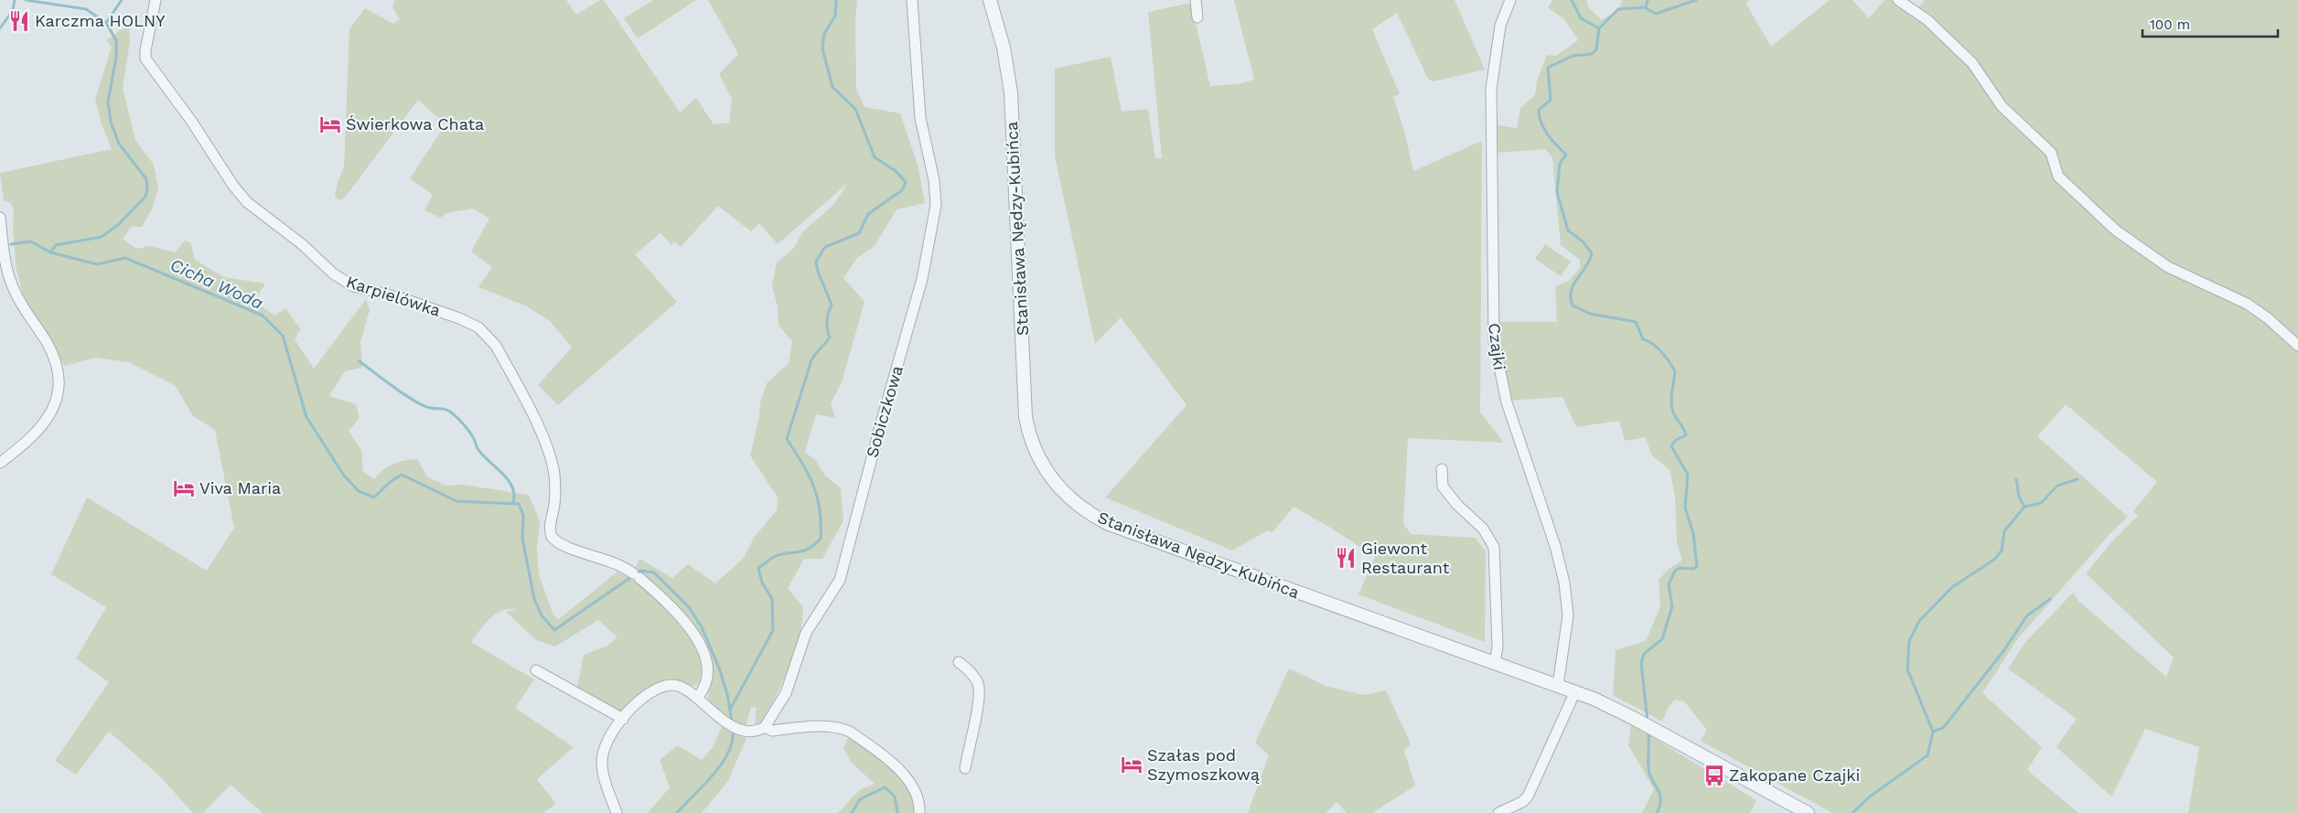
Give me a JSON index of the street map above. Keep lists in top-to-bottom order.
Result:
{
  "streets": {
    "street": [
      "Stanisława Nędzy-Kubińca",
      "Karpielówka",
      "Czajki",
      "Sobiczkowa"
    ]
  },
  "crossings": [
    ["Stanisława Nędzy-Kubińca", "Czajki"]
  ],
  "water": ["Cicha Woda"],
  "places": {
    "restaurant": ["Karczma HOLNY", "Giewont Restaurant"],
    "hotel": ["Świerkowa Chata", "Viva Maria", "Szałas pod Szymoszkową"],
    "bus stop": ["Zakopane Czajki"]
  },
  "scale_bar": "100 m"
}
